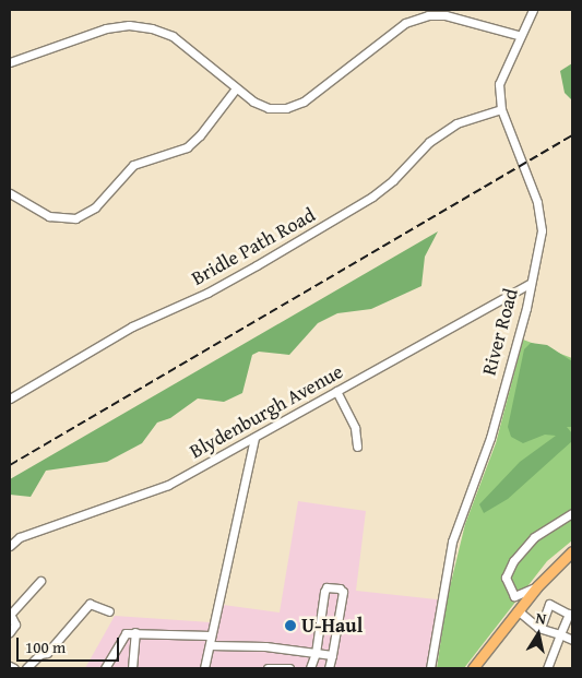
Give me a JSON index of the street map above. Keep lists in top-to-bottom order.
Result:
{
  "streets": {
    "street": ["Bridle Path Road", "River Road", "Blydenburgh Avenue"]
  },
  "crossings": [
    ["Bridle Path Road", "River Road"],
    ["River Road", "Blydenburgh Avenue"]
  ],
  "places": ["U-Haul"],
  "scale_bar": "100 m",
  "north": "top"
}
